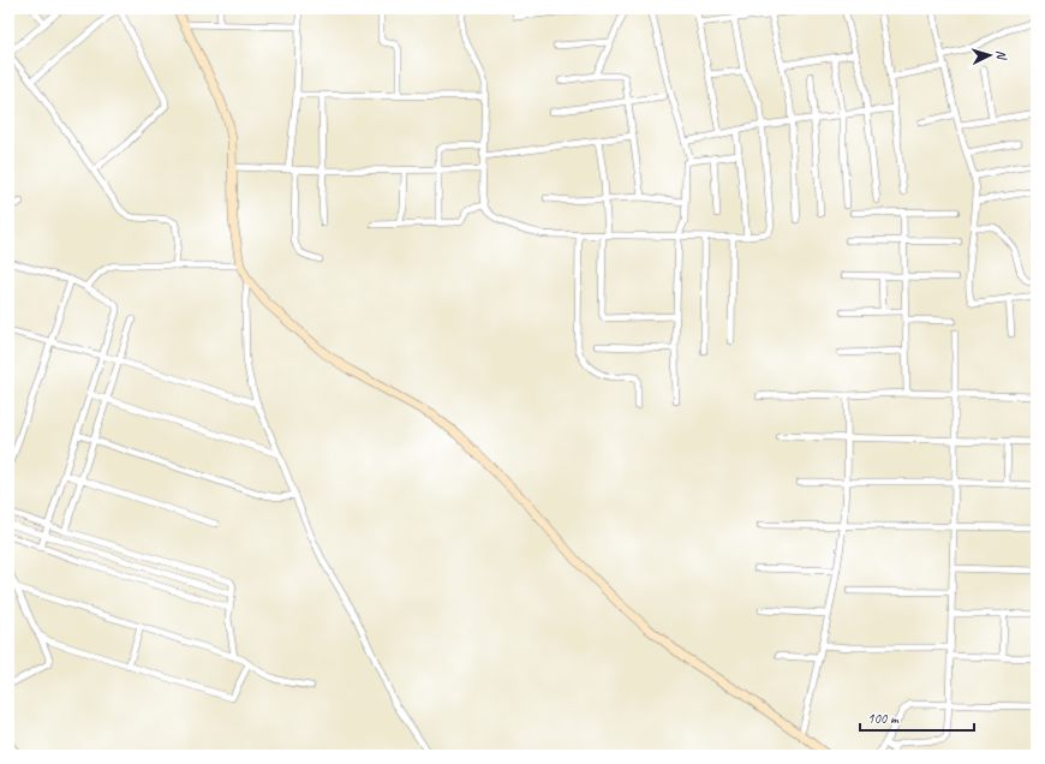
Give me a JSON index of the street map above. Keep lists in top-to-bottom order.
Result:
{
  "scale_bar": "100 m",
  "north": "right"
}
